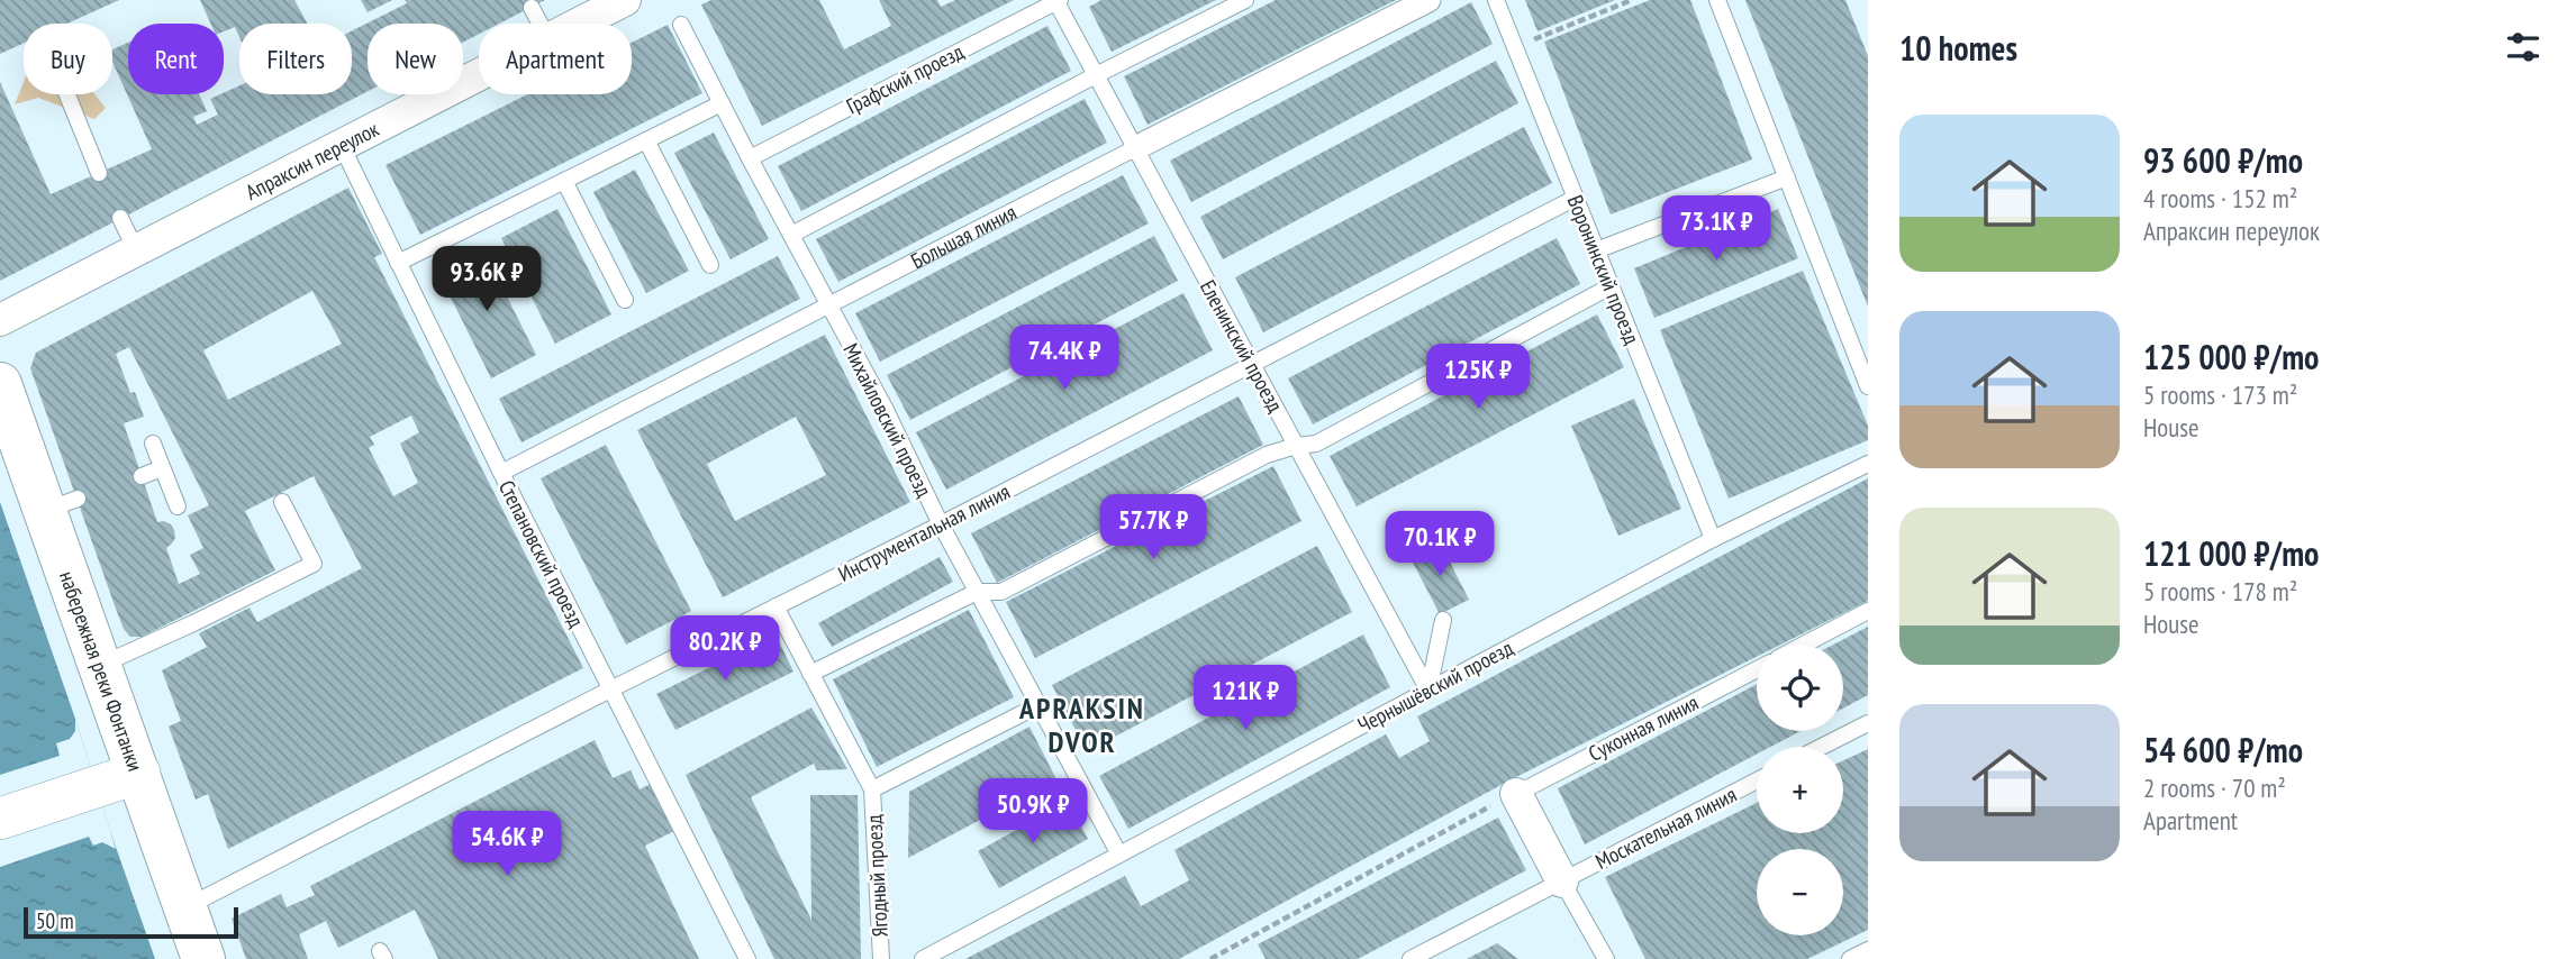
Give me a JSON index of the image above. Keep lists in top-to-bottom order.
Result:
{
  "streets": {
    "main road": ["набережная реки Фонтанки"],
    "street": ["Апраксин переулок", "Большая линия"],
    "lane": [
      "Графский проезд",
      "Воронинский проезд",
      "Еленинский проезд",
      "Михайловский проезд",
      "Инструментальная линия",
      "Степановский проезд",
      "Чернышёвский проезд",
      "Суконная линия",
      "Москательная линия",
      "Ягодный проезд"
    ]
  },
  "crossings": [
    ["Графский проезд", "Еленинский проезд"],
    ["Графский проезд", "Михайловский проезд"],
    ["Апраксин переулок", "Степановский проезд"],
    ["Большая линия", "Еленинский проезд"],
    ["Большая линия", "Михайловский проезд"],
    ["Большая линия", "Степановский проезд"],
    ["Воронинский проезд", "Инструментальная линия"],
    ["Воронинский проезд", "Чернышёвский проезд"],
    ["Еленинский проезд", "Инструментальная линия"],
    ["Еленинский проезд", "Чернышёвский проезд"],
    ["Михайловский проезд", "Инструментальная линия"],
    ["Михайловский проезд", "Чернышёвский проезд"],
    ["Михайловский проезд", "Ягодный проезд"],
    ["Инструментальная линия", "Степановский проезд"],
    ["Инструментальная линия", "набережная реки Фонтанки"]
  ],
  "districts": ["APRAKSIN DVOR"],
  "scale_bar": "50 m",
  "page": {
    "heading": "10 homes",
    "chip": [
      "Buy",
      "Rent",
      "Filters",
      "New",
      "Apartment"
    ],
    "list": [
      {
        "name": "93 600 ₽/mo",
        "note": "4 rooms · 152 m² · Апраксин переулок"
      },
      {
        "name": "125 000 ₽/mo",
        "note": "5 rooms · 173 m² · House"
      },
      {
        "name": "121 000 ₽/mo",
        "note": "5 rooms · 178 m² · House"
      },
      {
        "name": "54 600 ₽/mo",
        "note": "2 rooms · 70 m² · Apartment"
      }
    ],
    "price": [
      "73.1K ₽",
      "93.6K ₽",
      "74.4K ₽",
      "125K ₽",
      "57.7K ₽",
      "70.1K ₽",
      "80.2K ₽",
      "121K ₽",
      "50.9K ₽",
      "54.6K ₽"
    ],
    "map_buttons": ["+", "−"],
    "scale": "50 m"
  }
}
